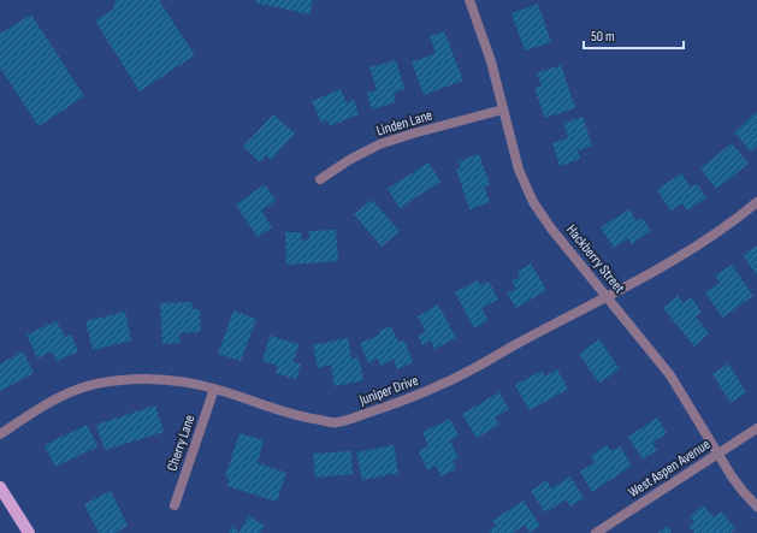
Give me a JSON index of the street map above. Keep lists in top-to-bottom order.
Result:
{
  "streets": {
    "street": [
      "Linden Lane",
      "Hackberry Street",
      "Juniper Drive",
      "Cherry Lane",
      "West Aspen Avenue"
    ]
  },
  "crossings": [
    ["Linden Lane", "Hackberry Street"],
    ["Hackberry Street", "Juniper Drive"],
    ["Hackberry Street", "West Aspen Avenue"],
    ["Juniper Drive", "Cherry Lane"]
  ],
  "scale_bar": "50 m"
}
